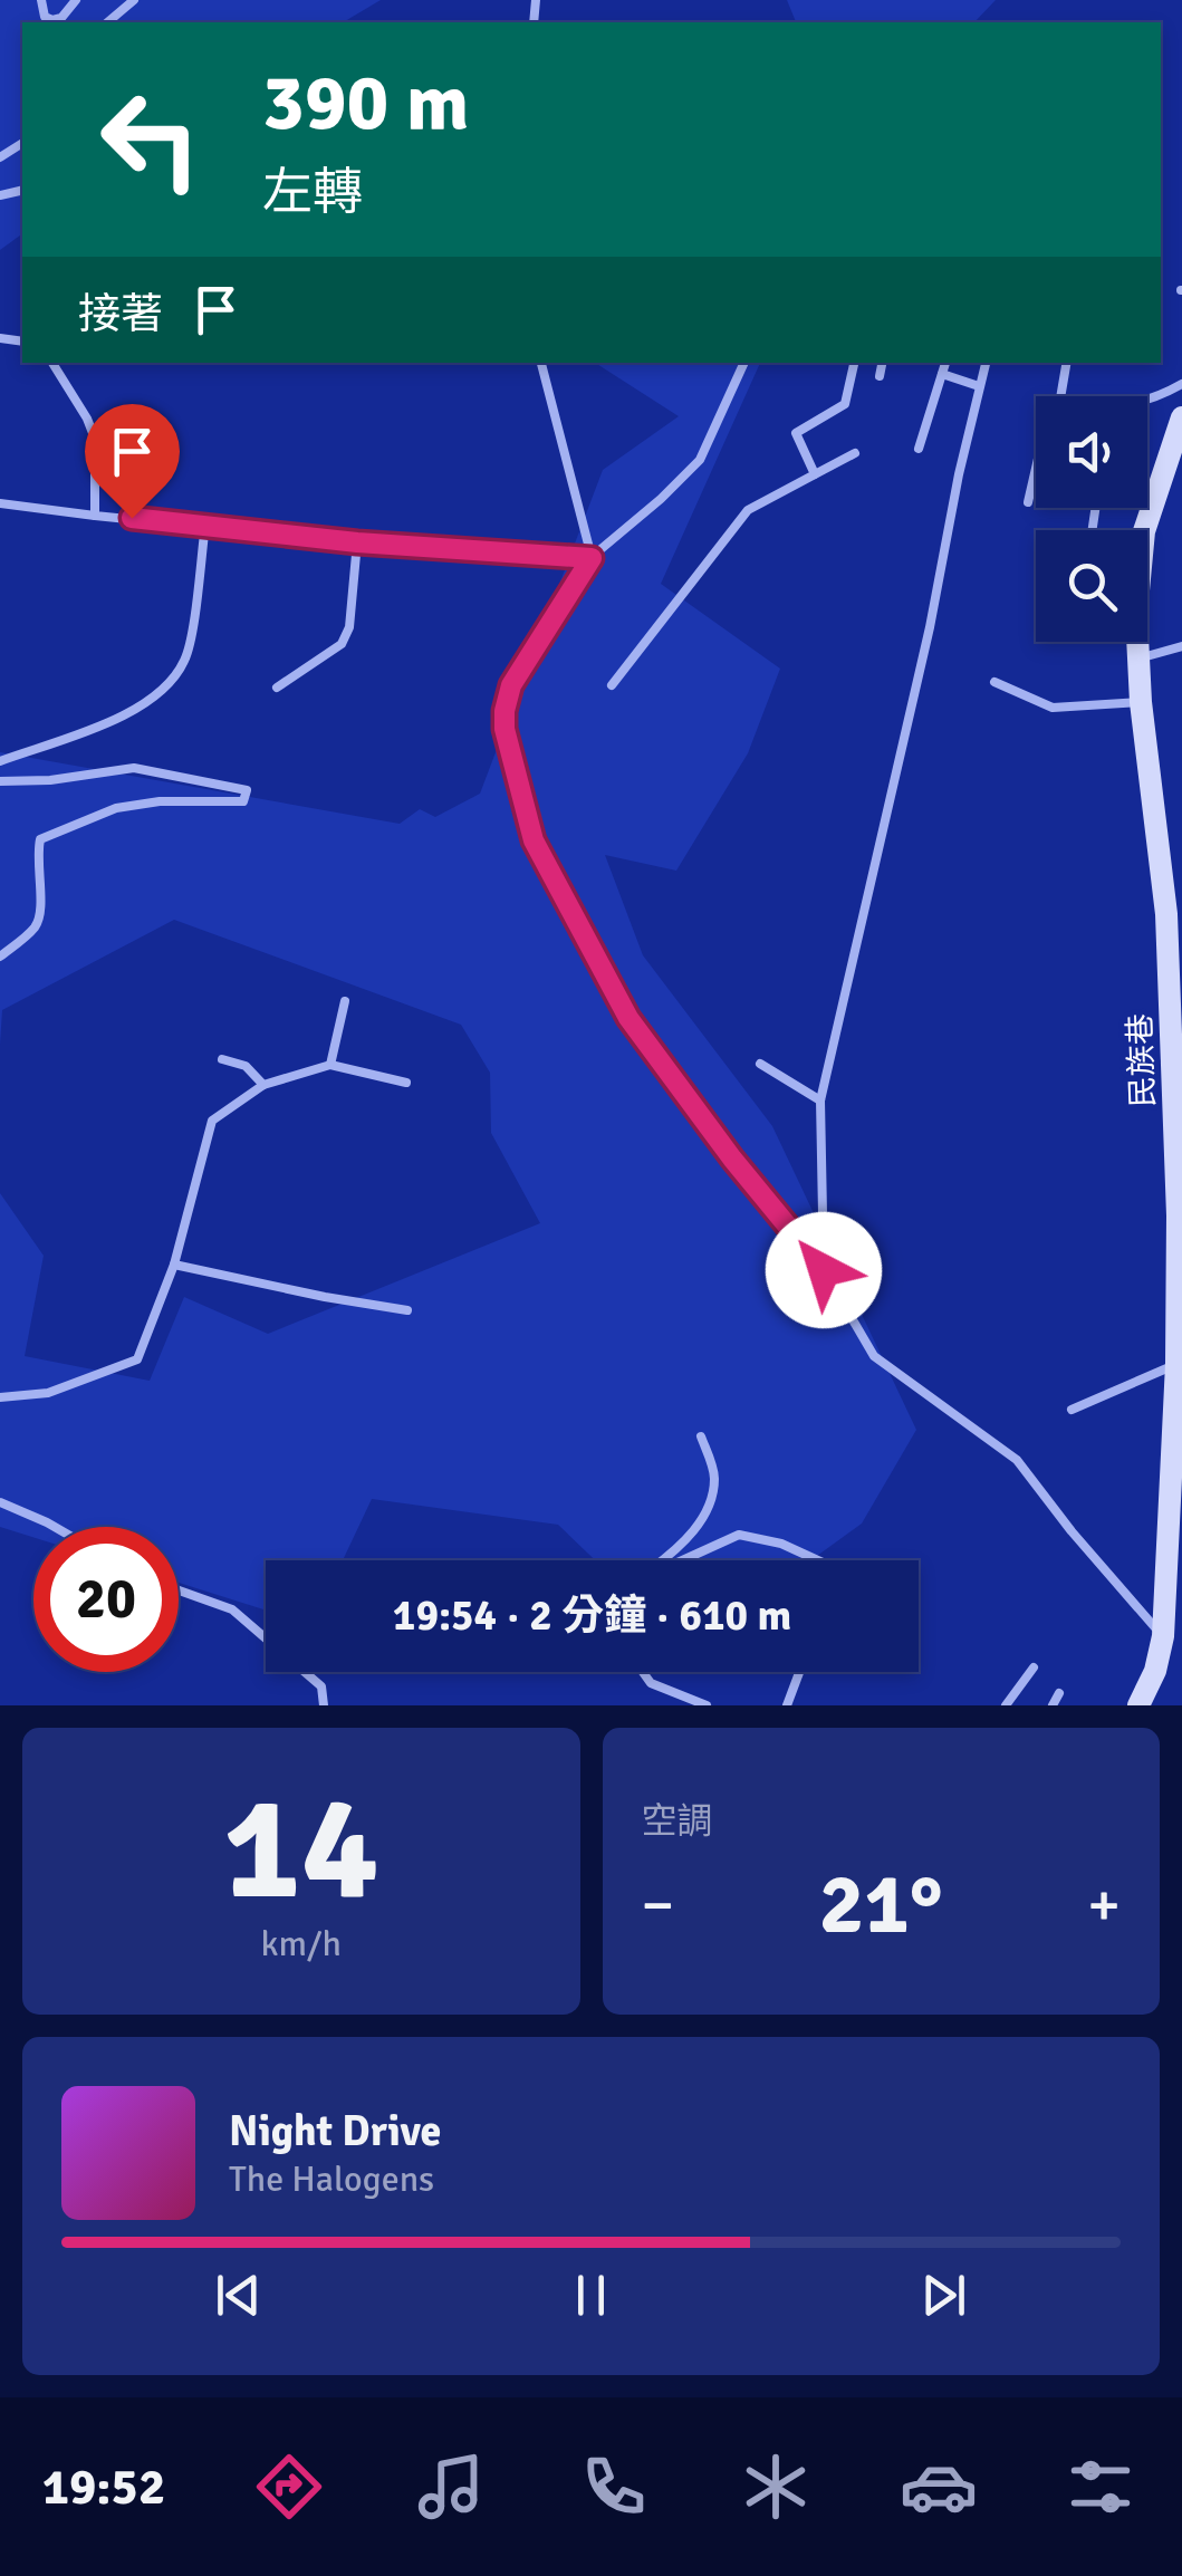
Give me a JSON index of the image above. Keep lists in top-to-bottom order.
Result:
{
  "streets": {
    "street": ["民族巷"]
  },
  "page": {
    "turn": ["390 m", "左轉"],
    "then": "接著",
    "limit": "20",
    "trip": "19:54 · 2 分鐘 · 610 m",
    "tile": [
      ["14", "km/h"],
      "空調"
    ],
    "heat": ["−", "21°", "+"],
    "song": ["Night Drive", "The Halogens"],
    "tabs": "19:52"
  }
}
